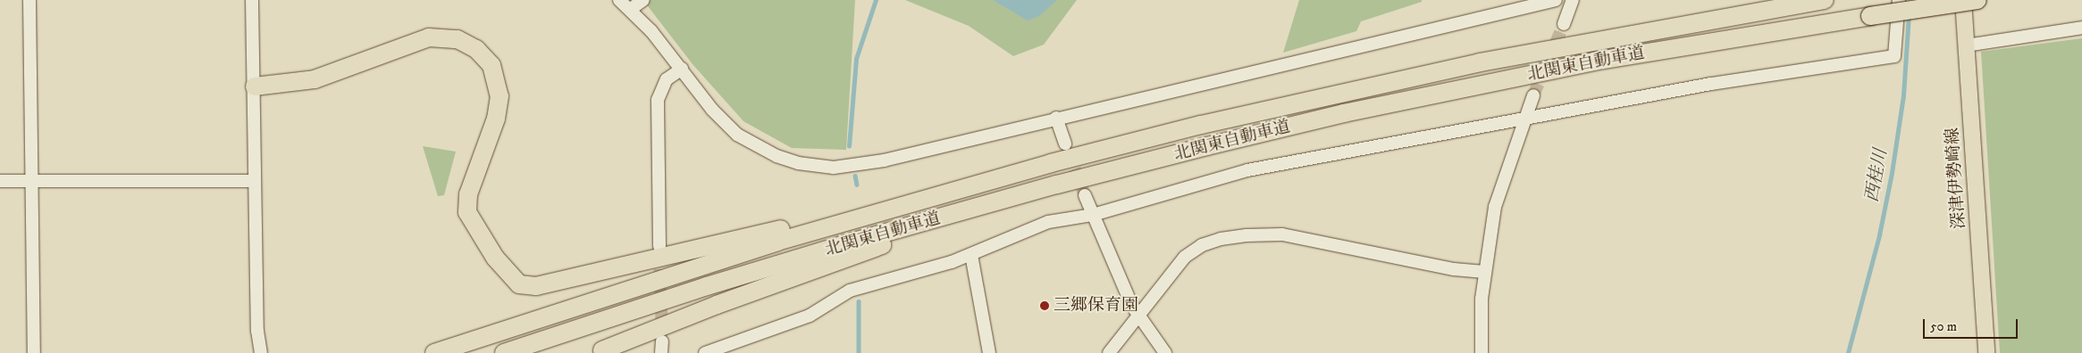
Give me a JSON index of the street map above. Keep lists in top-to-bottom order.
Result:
{
  "streets": {
    "highway": ["北関東自動車道"],
    "main road": ["深津伊勢崎線"]
  },
  "water": ["西桂川"],
  "places": ["三郷保育園"],
  "scale_bar": "50 m"
}
